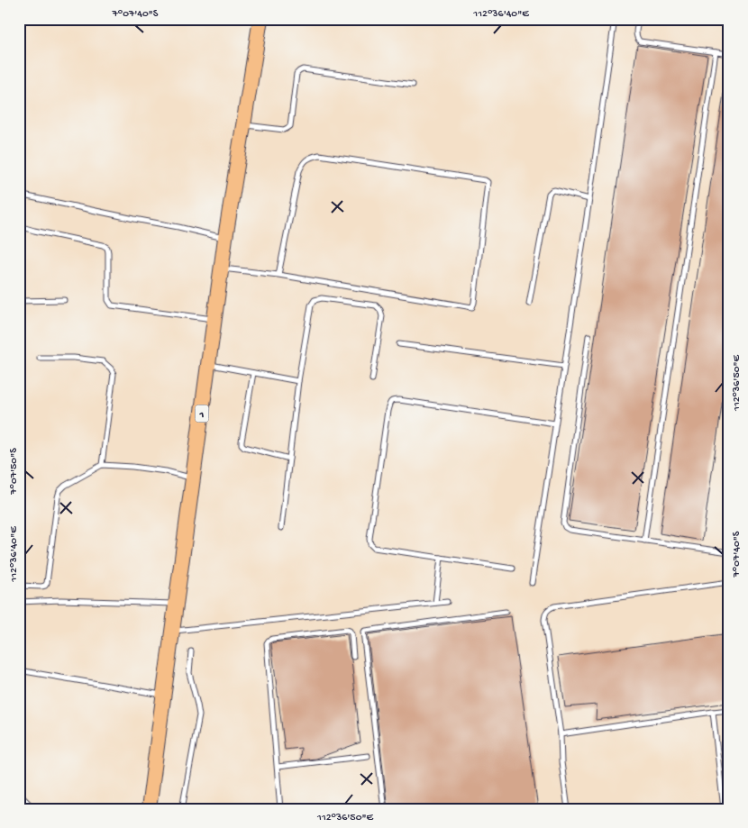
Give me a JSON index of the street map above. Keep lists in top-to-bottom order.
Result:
{
  "streets": {
    "highway": ["1"]
  },
  "coordinates": [
    "7°07'40\"S",
    "112°36'40\"E",
    "112°36'50\"E",
    "7°07'50\"S"
  ]
}
